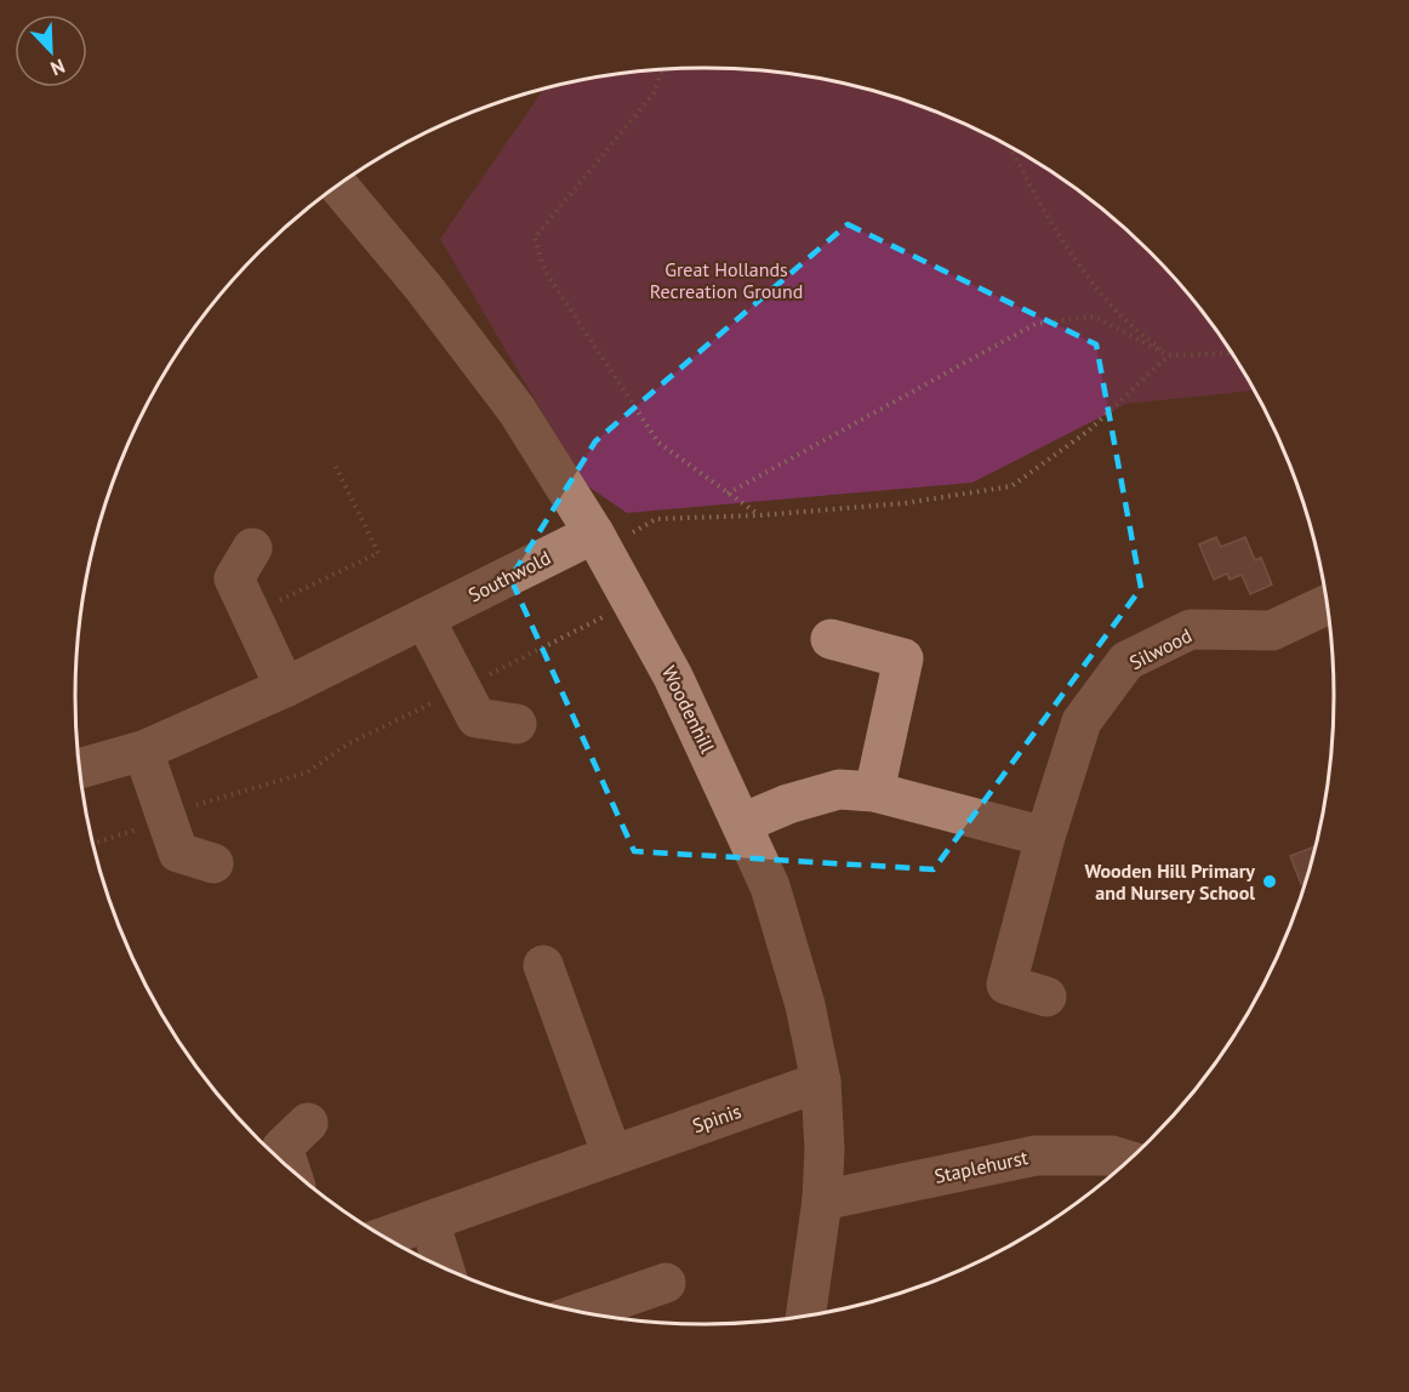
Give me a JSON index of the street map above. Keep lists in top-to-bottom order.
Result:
{
  "streets": {
    "street": [
      "Southwold",
      "Silwood",
      "Woodenhill",
      "Spinis",
      "Staplehurst"
    ]
  },
  "crossings": [
    ["Southwold", "Woodenhill"],
    ["Woodenhill", "Spinis"],
    ["Woodenhill", "Staplehurst"]
  ],
  "parks": ["Great Hollands Recreation Ground"],
  "places": ["Wooden Hill Primary and Nursery School"],
  "north": "bottom right"
}
